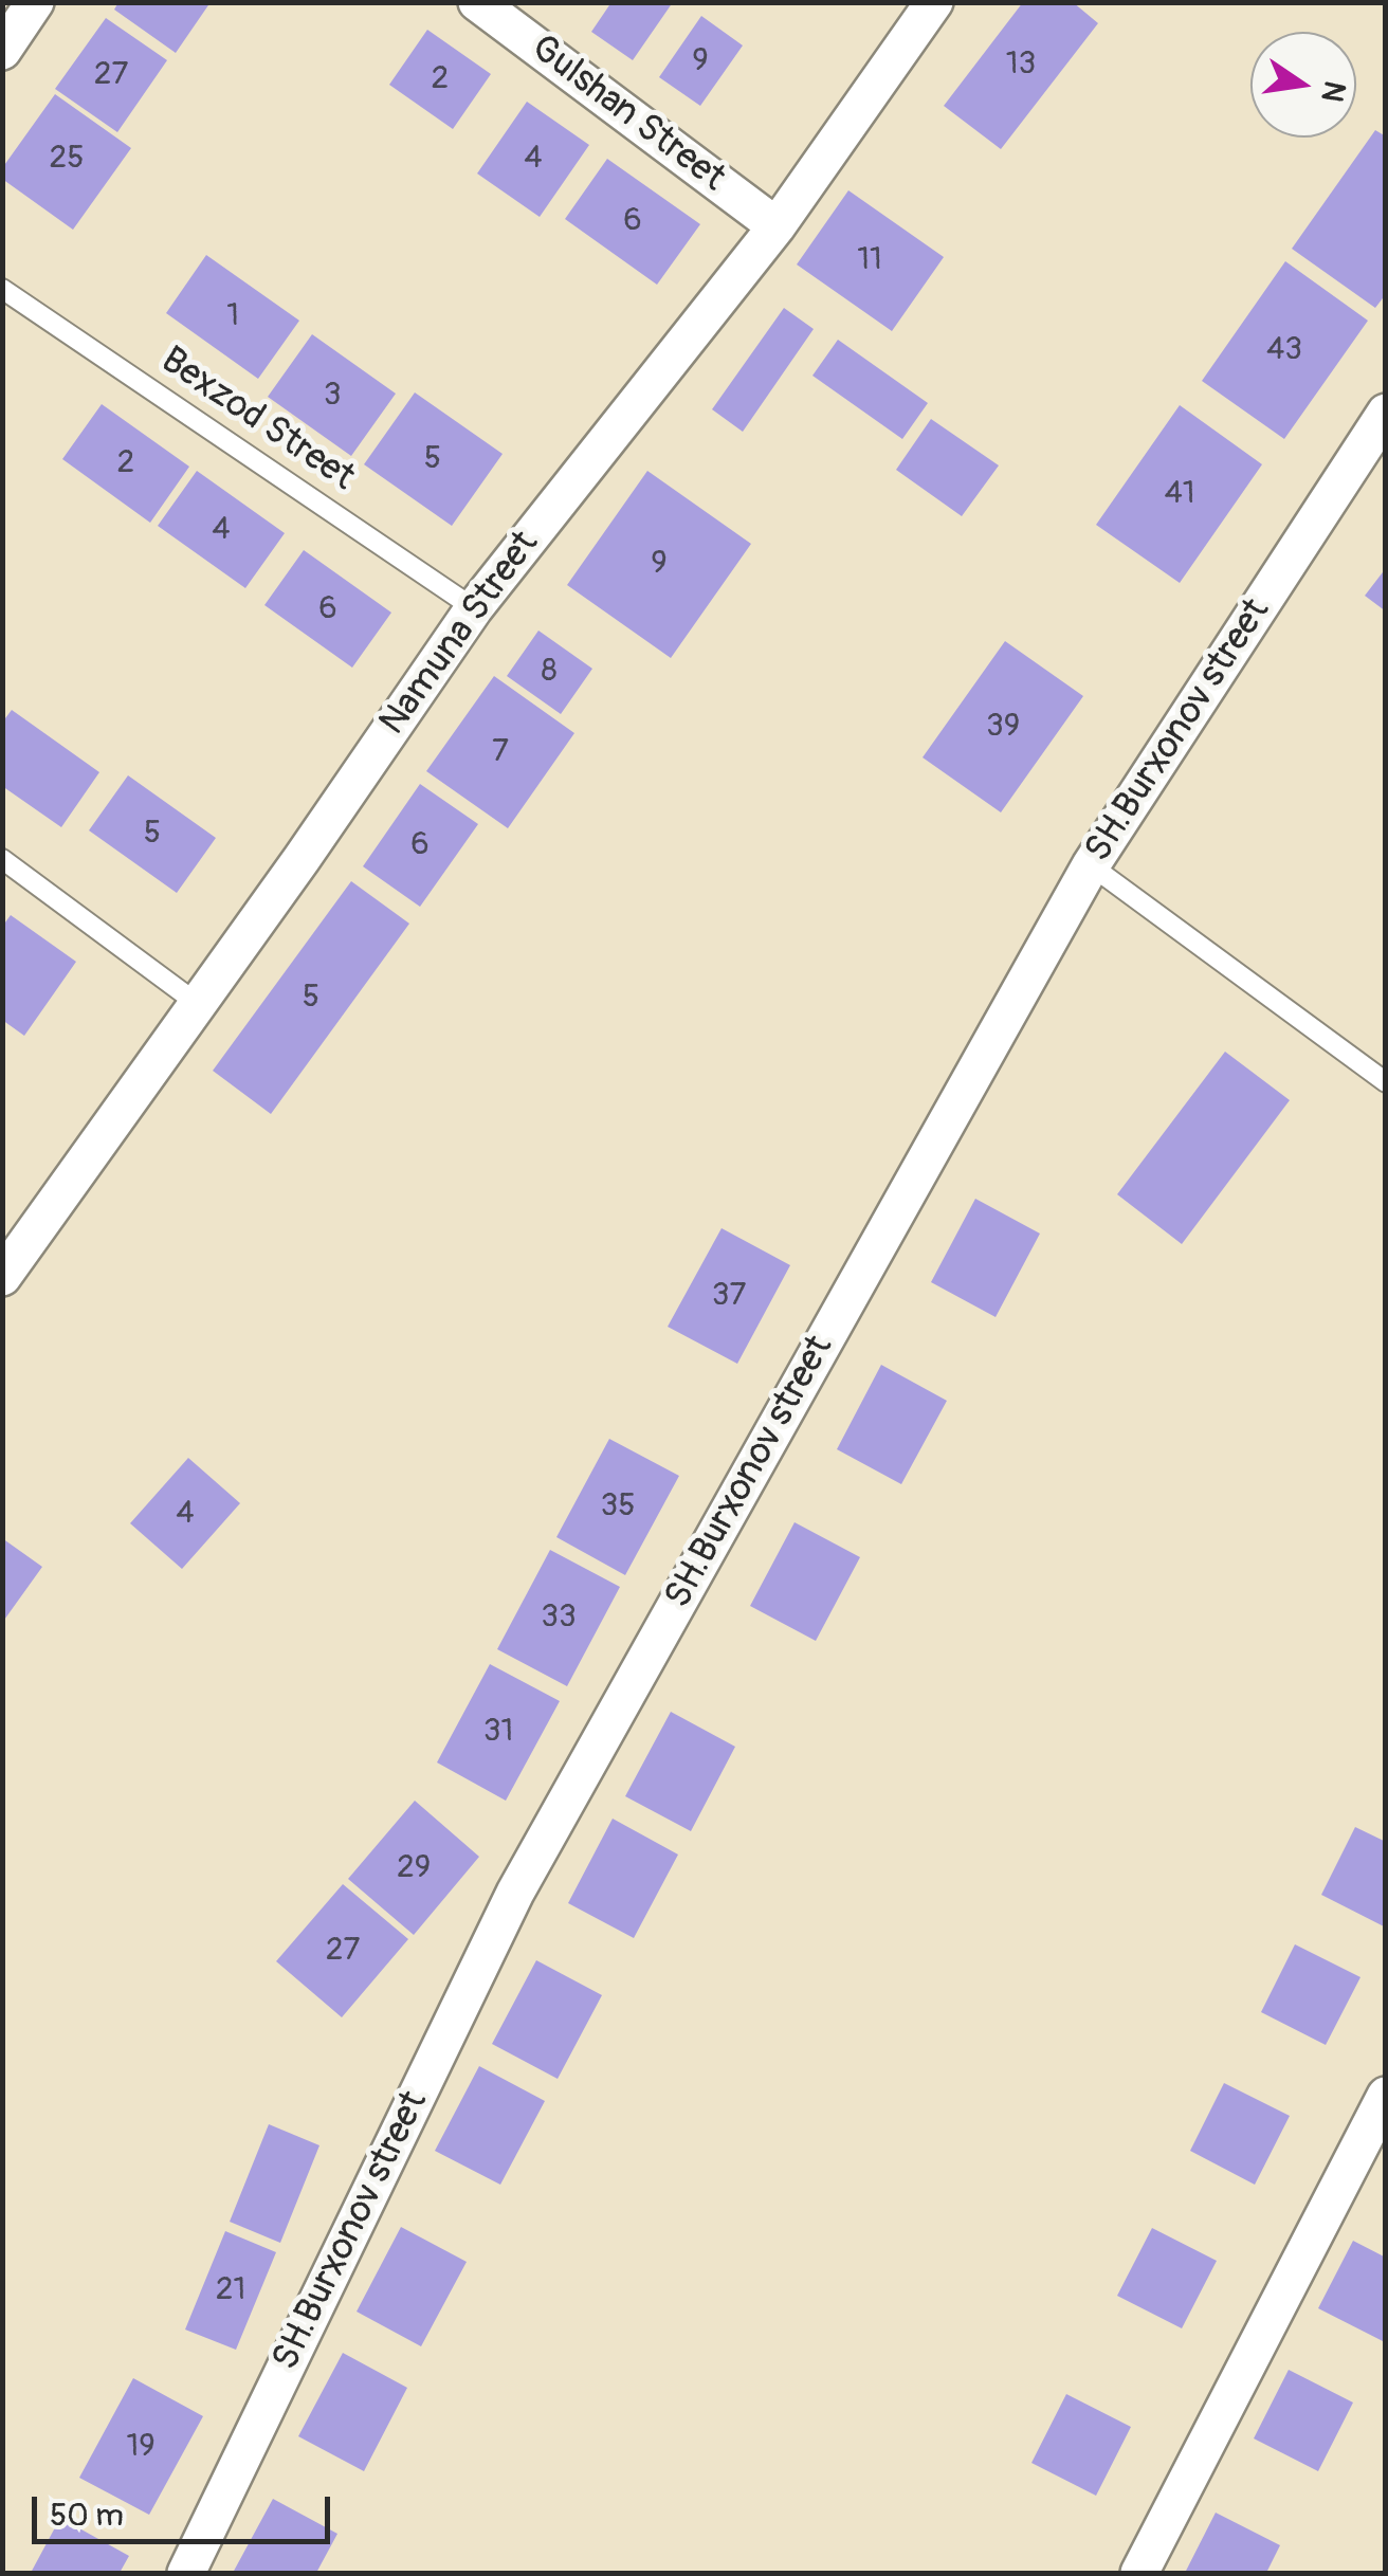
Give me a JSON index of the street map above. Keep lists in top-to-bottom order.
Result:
{
  "streets": {
    "street": ["Gulshan Street", "Namuna Street", "SH.Burxonov street"],
    "lane": ["Bexzod Street"]
  },
  "crossings": [
    ["Gulshan Street", "Namuna Street"],
    ["Bexzod Street", "Namuna Street"]
  ],
  "house_numbers": [
    "9",
    "13",
    "27",
    "2",
    "25",
    "4",
    "6",
    "11",
    "1",
    "43",
    "3",
    "5",
    "2",
    "41",
    "4",
    "9",
    "6",
    "8",
    "39",
    "7",
    "5",
    "6",
    "5",
    "37",
    "35",
    "4",
    "33",
    "31",
    "29",
    "27",
    "21",
    "19"
  ],
  "scale_bar": "50 m",
  "north": "right"
}
